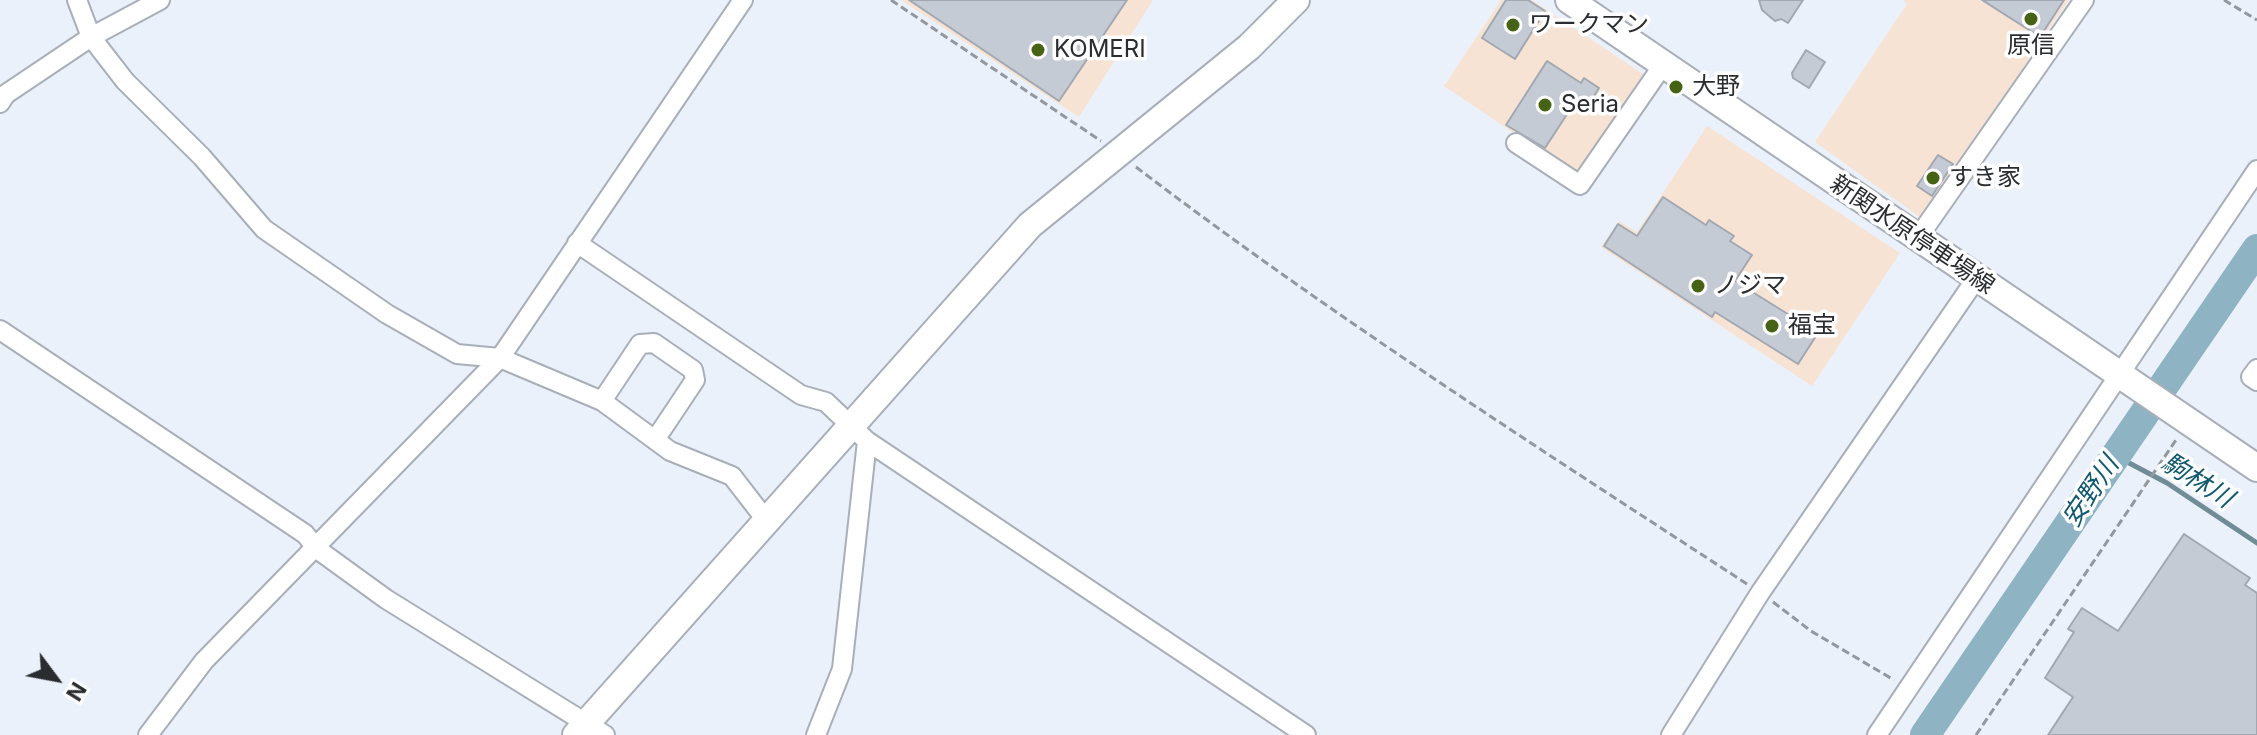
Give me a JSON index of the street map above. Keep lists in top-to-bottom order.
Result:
{
  "streets": {
    "street": ["新関水原停車場線"]
  },
  "water": ["駒林川", "安野川"],
  "places": [
    "原信",
    "ワークマン",
    "KOMERI",
    "大野",
    "Seria",
    "すき家",
    "ノジマ",
    "福宝"
  ],
  "north": "bottom right"
}
